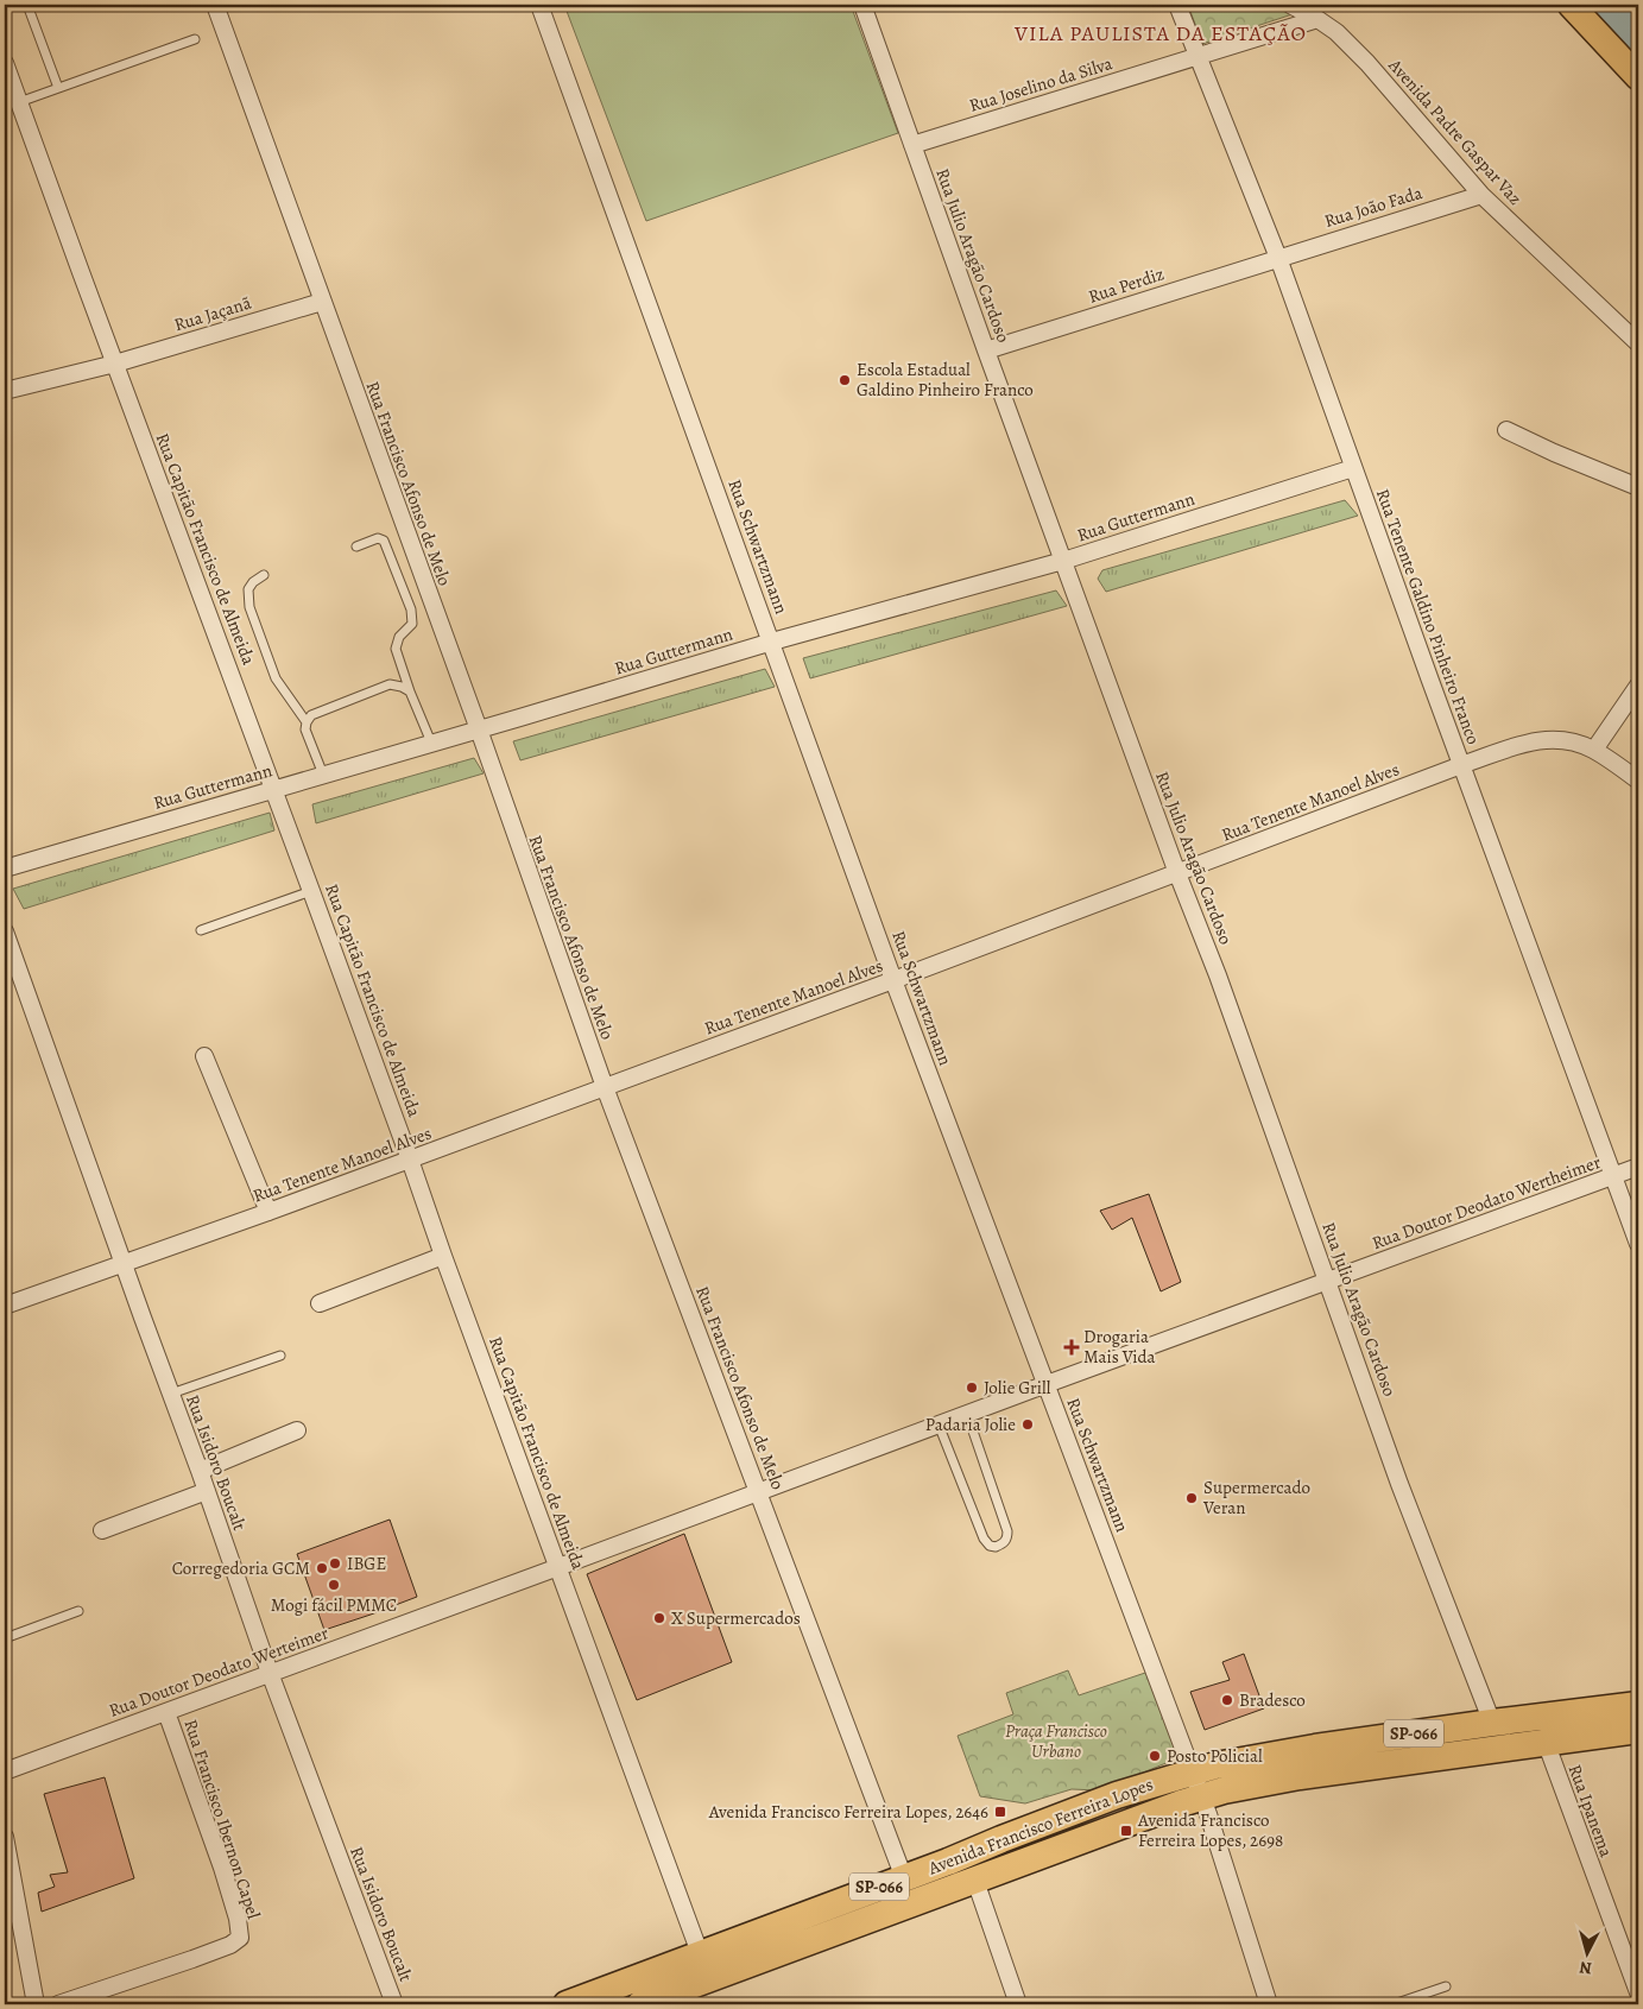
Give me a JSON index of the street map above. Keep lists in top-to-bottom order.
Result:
{
  "streets": {
    "highway": ["SP-066", "Avenida Francisco Ferreira Lopes"],
    "street": [
      "Rua Joselino da Silva",
      "Avenida Padre Gaspar Vaz",
      "Rua João Fada",
      "Rua Julio Aragão Cardoso",
      "Rua Perdiz",
      "Rua Jaçanã",
      "Rua Francisco Afonso de Melo",
      "Rua Guttermann",
      "Rua Schwartzmann",
      "Rua Capitão Francisco de Almeida",
      "Rua Tenente Galdino Pinheiro Franco",
      "Rua Tenente Manoel Alves",
      "Rua Doutor Deodato Wertheimer",
      "Rua Isidoro Boucalt",
      "Rua Doutor Deodato Werteimer",
      "Rua Ipanema",
      "Rua Francisco Ibernon Capel"
    ]
  },
  "crossings": [
    ["Rua Joselino da Silva", "Avenida Padre Gaspar Vaz"],
    ["Rua Joselino da Silva", "Rua Julio Aragão Cardoso"],
    ["Rua Joselino da Silva", "Rua Tenente Galdino Pinheiro Franco"],
    ["Avenida Padre Gaspar Vaz", "Rua João Fada"],
    ["Rua João Fada", "Rua Perdiz"],
    ["Rua João Fada", "Rua Tenente Galdino Pinheiro Franco"],
    ["Rua Julio Aragão Cardoso", "Rua Perdiz"],
    ["Rua Julio Aragão Cardoso", "Rua Guttermann"],
    ["Rua Julio Aragão Cardoso", "Rua Tenente Manoel Alves"],
    ["Rua Julio Aragão Cardoso", "Rua Doutor Deodato Wertheimer"],
    ["Rua Julio Aragão Cardoso", "Avenida Francisco Ferreira Lopes"],
    ["Rua Perdiz", "Rua Tenente Galdino Pinheiro Franco"],
    ["Rua Jaçanã", "Rua Francisco Afonso de Melo"],
    ["Rua Jaçanã", "Rua Capitão Francisco de Almeida"],
    ["Rua Francisco Afonso de Melo", "Rua Guttermann"],
    ["Rua Francisco Afonso de Melo", "Rua Tenente Manoel Alves"],
    ["Rua Francisco Afonso de Melo", "Rua Doutor Deodato Werteimer"],
    ["Rua Francisco Afonso de Melo", "Avenida Francisco Ferreira Lopes"],
    ["Rua Guttermann", "Rua Schwartzmann"],
    ["Rua Guttermann", "Rua Capitão Francisco de Almeida"],
    ["Rua Guttermann", "Rua Tenente Galdino Pinheiro Franco"],
    ["Rua Schwartzmann", "Rua Tenente Manoel Alves"],
    ["Rua Schwartzmann", "Rua Doutor Deodato Wertheimer"],
    ["Rua Schwartzmann", "Rua Doutor Deodato Werteimer"],
    ["Rua Schwartzmann", "Avenida Francisco Ferreira Lopes"],
    ["Rua Capitão Francisco de Almeida", "Rua Tenente Manoel Alves"],
    ["Rua Capitão Francisco de Almeida", "Rua Doutor Deodato Werteimer"],
    ["Rua Capitão Francisco de Almeida", "Avenida Francisco Ferreira Lopes"],
    ["Rua Tenente Galdino Pinheiro Franco", "Rua Tenente Manoel Alves"],
    ["Rua Tenente Galdino Pinheiro Franco", "Rua Doutor Deodato Wertheimer"],
    ["Rua Tenente Manoel Alves", "Rua Isidoro Boucalt"],
    ["Rua Doutor Deodato Wertheimer", "Rua Doutor Deodato Werteimer"],
    ["Rua Isidoro Boucalt", "Rua Doutor Deodato Werteimer"],
    ["Rua Doutor Deodato Werteimer", "Rua Francisco Ibernon Capel"],
    ["Rua Ipanema", "Avenida Francisco Ferreira Lopes"]
  ],
  "districts": ["VILA PAULISTA DA ESTAÇÃO"],
  "parks": ["Praça Francisco Urbano"],
  "places": {
    "other": [
      "Escola Estadual Galdino Pinheiro Franco",
      "Jolie Grill",
      "Padaria Jolie",
      "Supermercado Veran",
      "IBGE",
      "Corregedoria GCM",
      "Mogi fácil PMMC",
      "X Supermercados",
      "Bradesco",
      "Posto Policial"
    ],
    "health": ["Drogaria Mais Vida"],
    "transit": ["Avenida Francisco Ferreira Lopes, 2646", "Avenida Francisco Ferreira Lopes, 2698"]
  },
  "north": "bottom"
}
